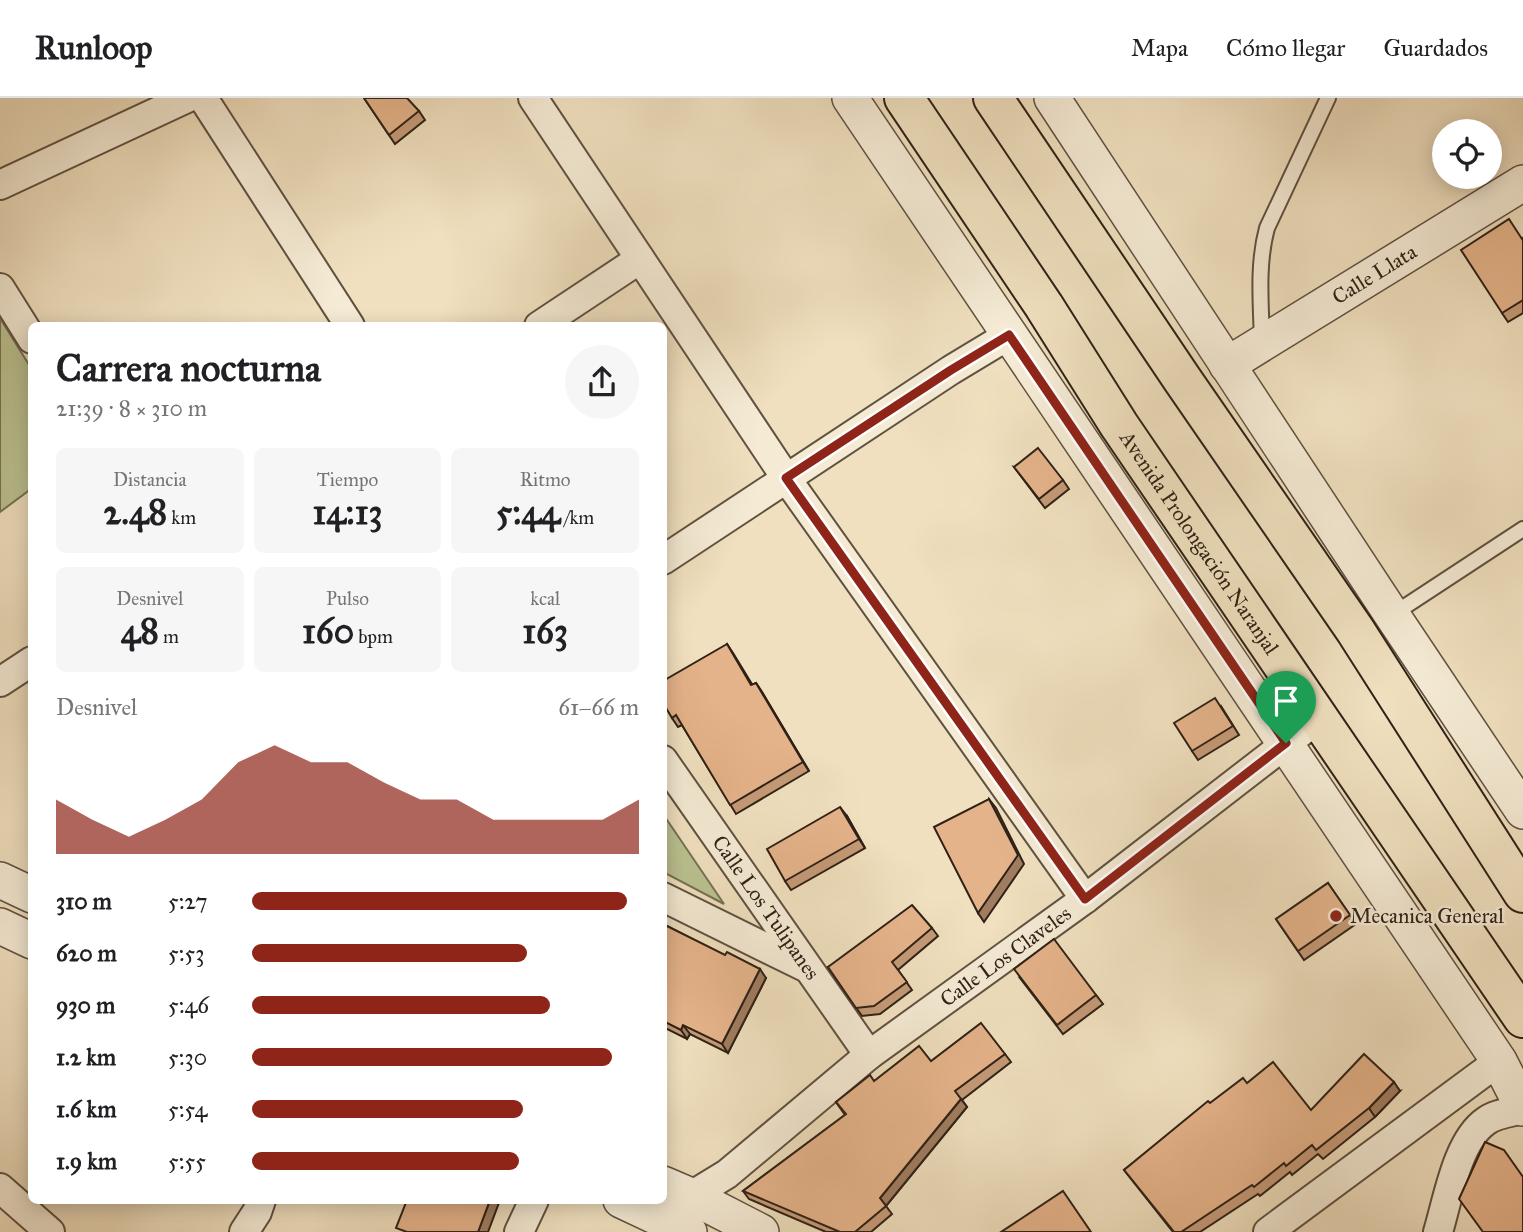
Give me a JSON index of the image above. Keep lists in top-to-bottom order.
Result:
{
  "streets": {
    "main road": ["Avenida Prolongación Naranjal"],
    "street": ["Calle Llata", "Calle Los Tulipanes", "Calle Los Claveles"]
  },
  "crossings": [
    ["Avenida Prolongación Naranjal", "Calle Los Claveles"],
    ["Calle Los Tulipanes", "Calle Los Claveles"]
  ],
  "places": ["Mecanica General"],
  "page": {
    "header": "Runloop",
    "nav": ["Mapa", "Cómo llegar", "Guardados"],
    "heading": ["Carrera nocturna", "21:39 · 8 × 310 m"],
    "stats": [
      ["Distancia", "2.48 km"],
      ["Tiempo", "14:13"],
      ["Ritmo", "5:44 /km"],
      ["Desnivel", "48 m"],
      ["Pulso", "160 bpm"],
      ["kcal", "163"]
    ],
    "chart": ["Desnivel", "61–66 m"],
    "list": [
      {
        "name": "310 m",
        "note": "5:27"
      },
      {
        "name": "620 m",
        "note": "5:53"
      },
      {
        "name": "930 m",
        "note": "5:46"
      },
      {
        "name": "1.2 km",
        "note": "5:30"
      },
      {
        "name": "1.6 km",
        "note": "5:54"
      },
      {
        "name": "1.9 km",
        "note": "5:55"
      }
    ]
  }
}
